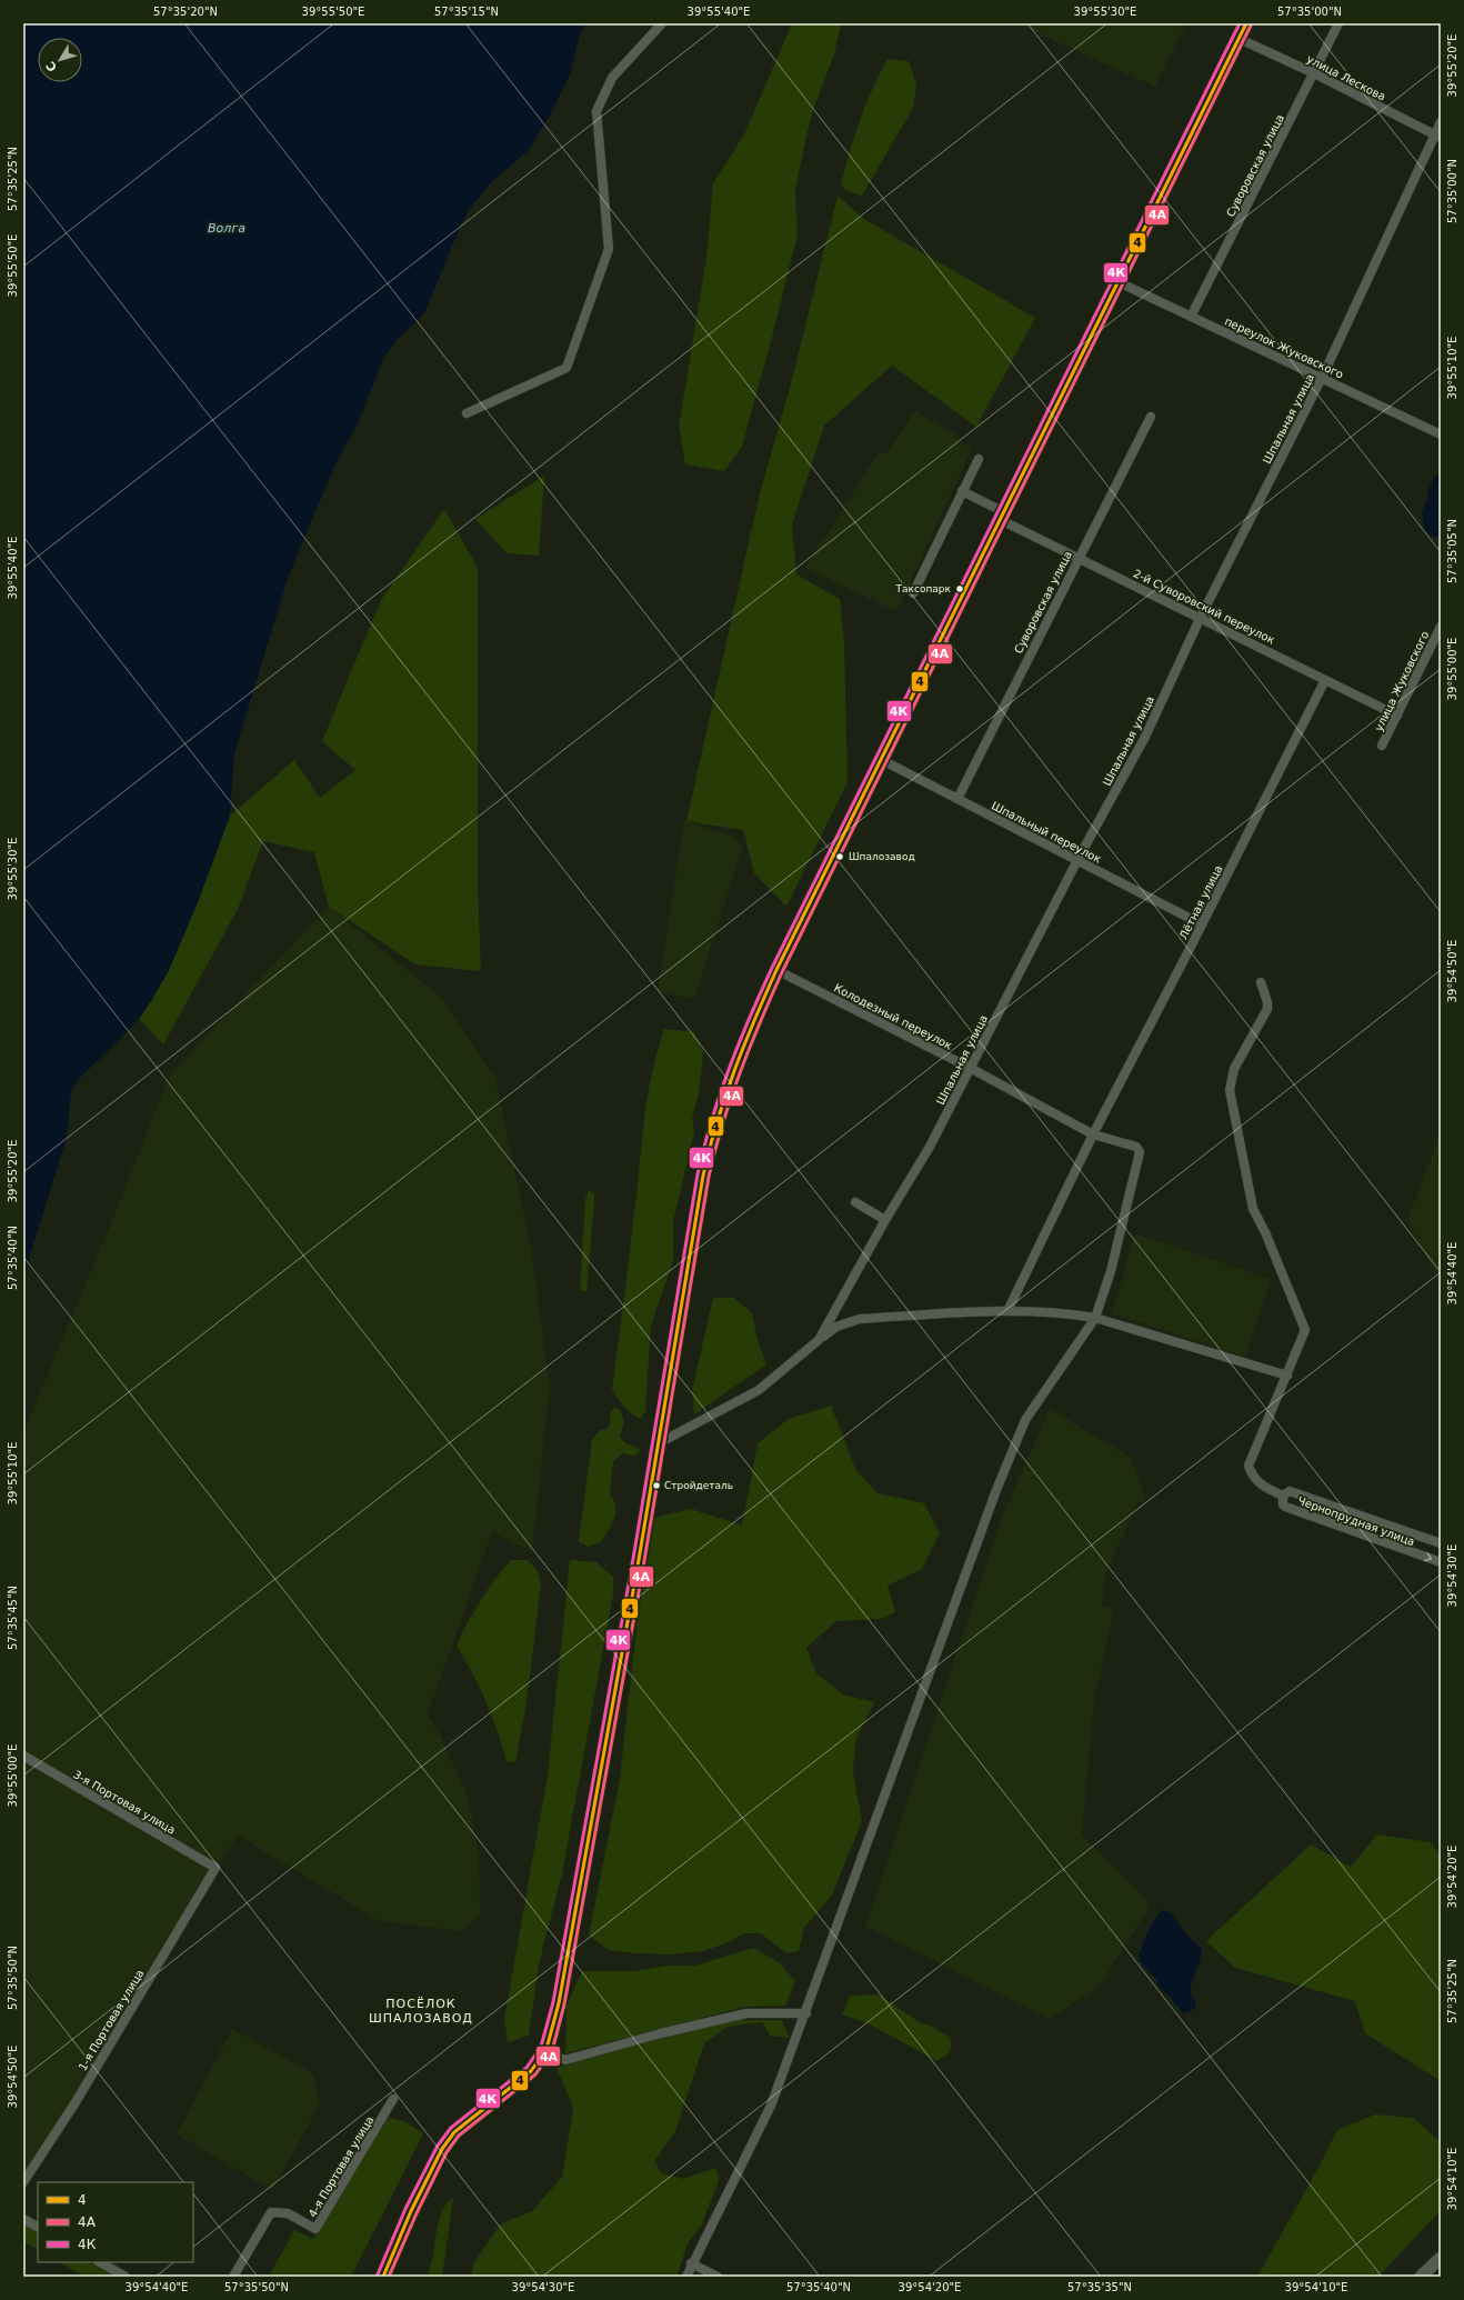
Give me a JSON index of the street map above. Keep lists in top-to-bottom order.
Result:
{
  "streets": {
    "street": [
      "улица Лескова",
      "Суворовская улица",
      "переулок Жуковского",
      "Шпальная улица",
      "2-й Суворовский переулок",
      "улица Жуковского",
      "Шпальный переулок",
      "Лётная улица",
      "Колодезный переулок",
      "Чернопрудная улица",
      "3-я Портовая улица",
      "1-я Портовая улица",
      "4-я Портовая улица"
    ]
  },
  "crossings": [
    ["улица Лескова", "Суворовская улица"],
    ["улица Лескова", "Шпальная улица"],
    ["Суворовская улица", "переулок Жуковского"],
    ["Суворовская улица", "2-й Суворовский переулок"],
    ["Суворовская улица", "Шпальный переулок"],
    ["переулок Жуковского", "Шпальная улица"],
    ["Шпальная улица", "2-й Суворовский переулок"],
    ["Шпальная улица", "Шпальный переулок"],
    ["Шпальная улица", "Колодезный переулок"],
    ["2-й Суворовский переулок", "улица Жуковского"],
    ["2-й Суворовский переулок", "Лётная улица"],
    ["Шпальный переулок", "Лётная улица"],
    ["Лётная улица", "Колодезный переулок"],
    ["3-я Портовая улица", "1-я Портовая улица"]
  ],
  "districts": ["ПОСЁЛОК ШПАЛОЗАВОД"],
  "water": ["Волга"],
  "places": ["Таксопарк", "Шпалозавод", "Стройдеталь"],
  "lines": ["transit line 4", "transit line 4К", "transit line 4А"],
  "legend": ["4", "4А", "4К"],
  "north": "bottom left",
  "coordinates": [
    "57°35'20\"N",
    "39°55'50\"E",
    "57°35'15\"N",
    "39°55'40\"E",
    "39°55'30\"E",
    "57°35'00\"N",
    "39°55'20\"E",
    "57°35'25\"N",
    "39°55'10\"E",
    "57°35'05\"N",
    "39°55'00\"E",
    "39°54'50\"E",
    "57°35'40\"N",
    "39°54'40\"E",
    "39°54'30\"E",
    "57°35'45\"N",
    "39°54'20\"E",
    "57°35'50\"N",
    "39°54'10\"E",
    "57°35'35\"N"
  ]
}
